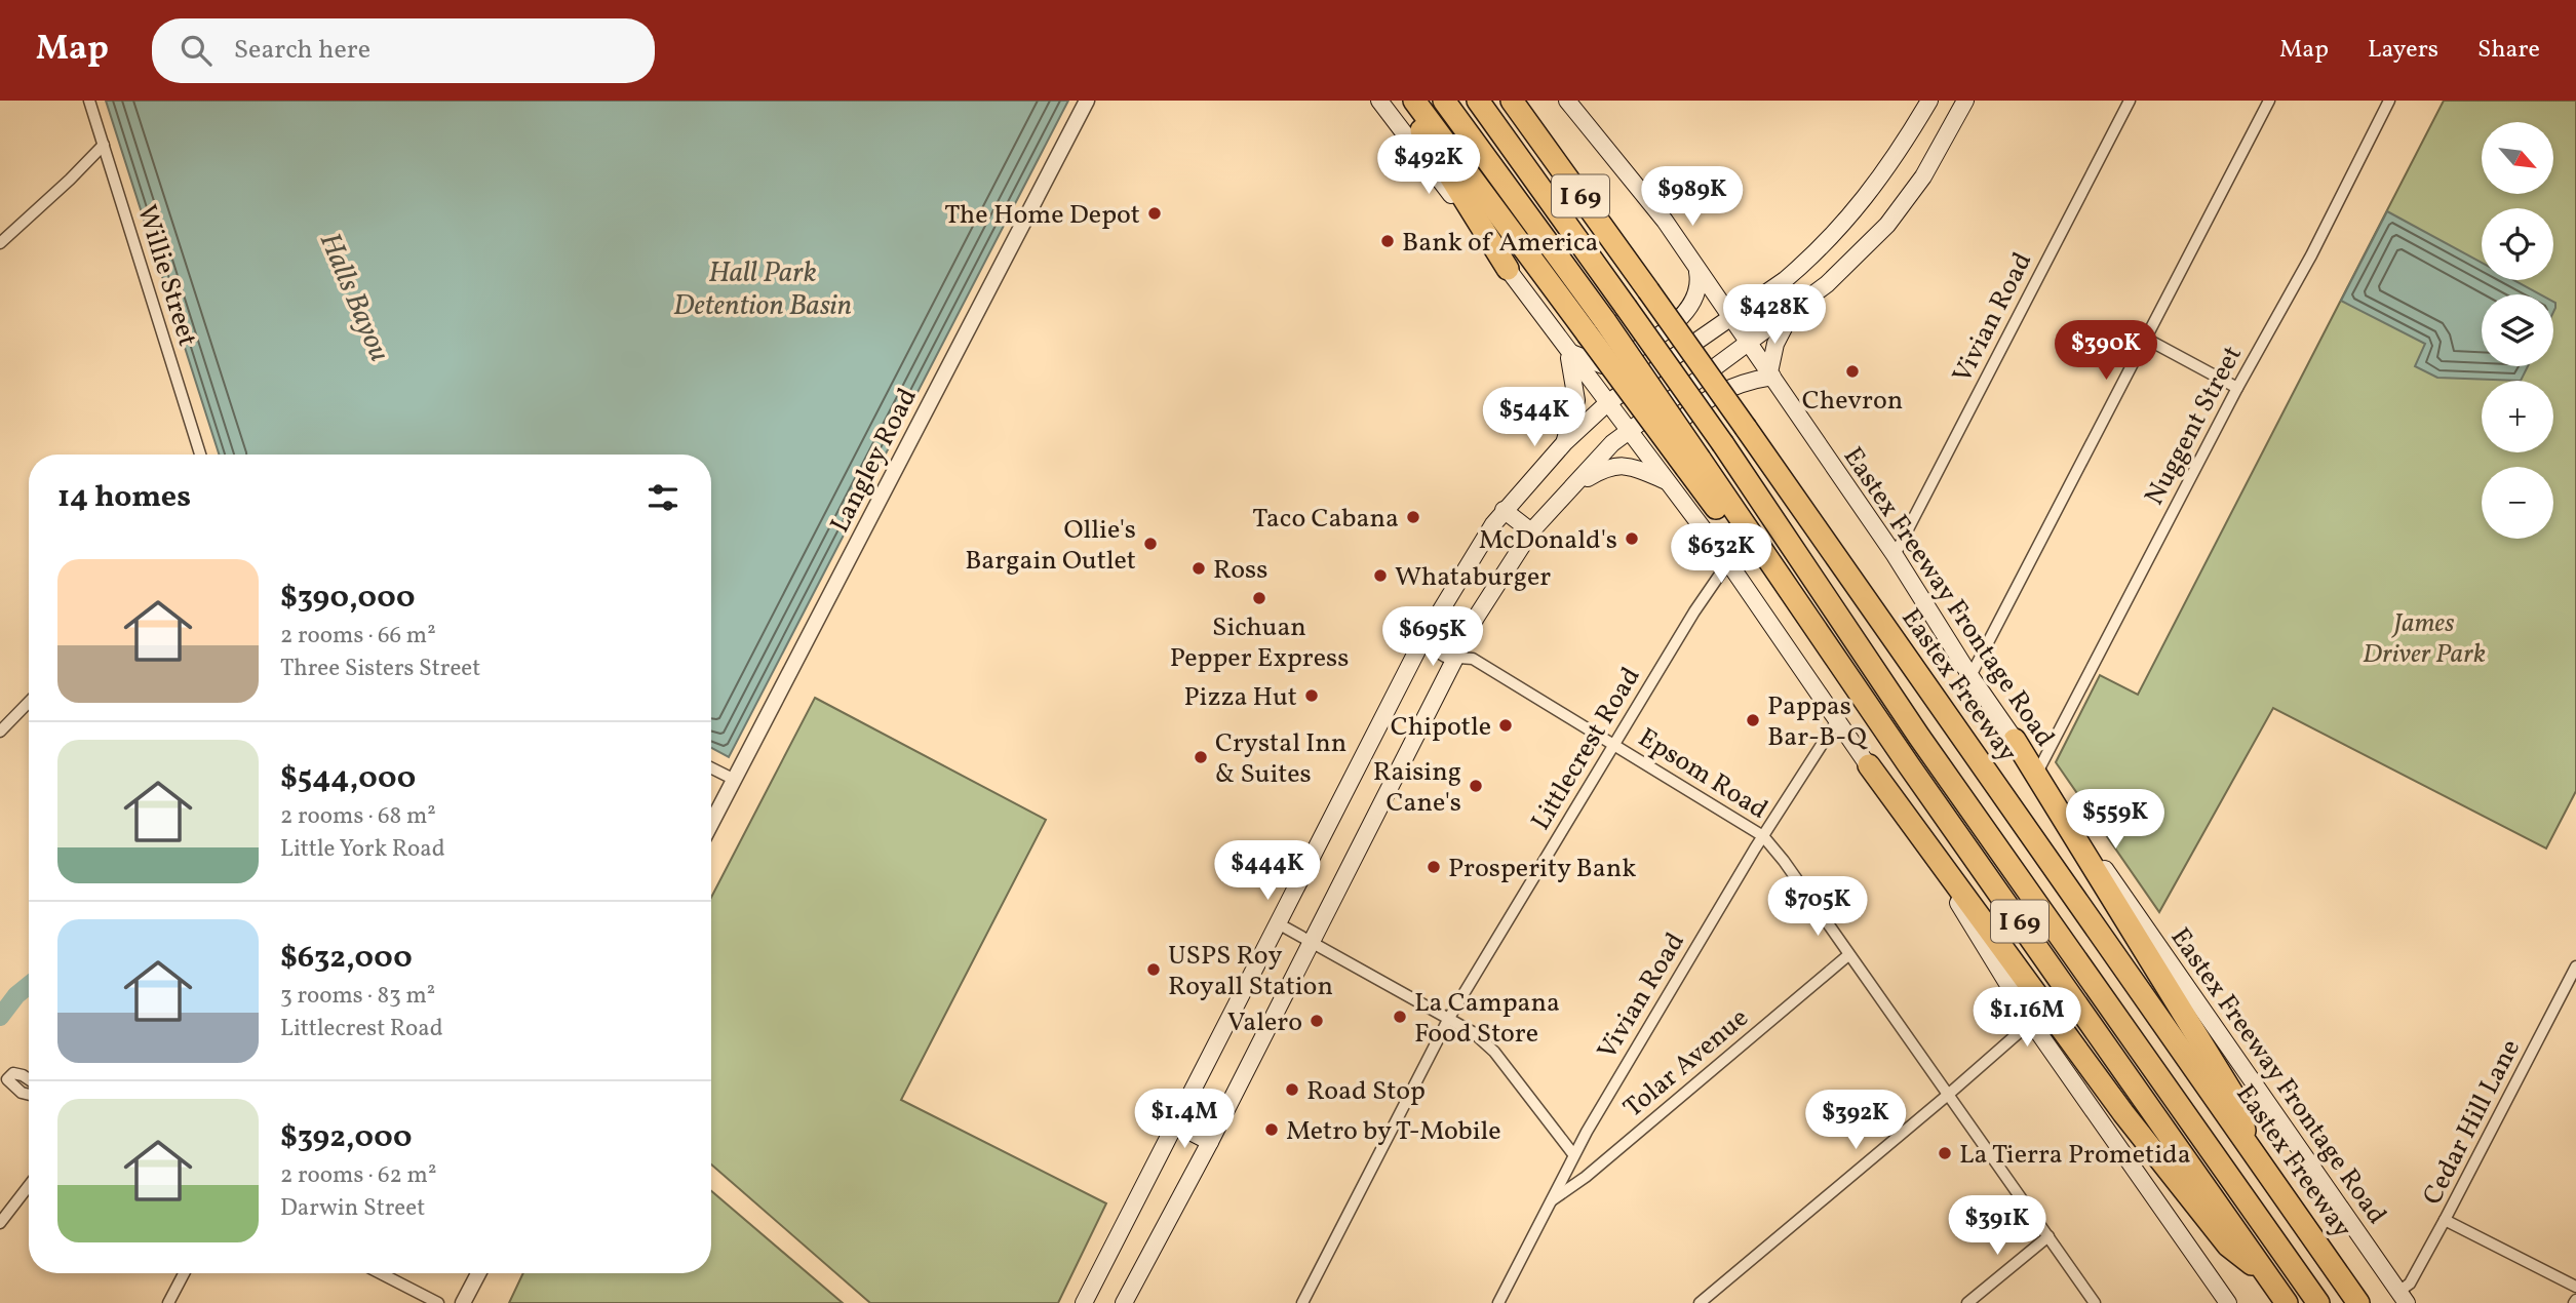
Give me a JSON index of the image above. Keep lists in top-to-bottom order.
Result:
{
  "streets": {
    "highway": ["I 69", "Eastex Freeway"],
    "main road": ["Eastex Freeway Frontage Road"],
    "street": [
      "Willie Street",
      "Vivian Road",
      "Nuggent Street",
      "Langley Road",
      "Littlecrest Road",
      "Epsom Road",
      "Tolar Avenue",
      "Cedar Hill Lane"
    ]
  },
  "crossings": [
    ["Vivian Road", "Eastex Freeway Frontage Road"],
    ["Vivian Road", "Epsom Road"],
    ["Vivian Road", "Tolar Avenue"],
    ["Nuggent Street", "Eastex Freeway Frontage Road"],
    ["Eastex Freeway Frontage Road", "Cedar Hill Lane"],
    ["Littlecrest Road", "Epsom Road"],
    ["Epsom Road", "Tolar Avenue"]
  ],
  "water": ["Hall Park Detention Basin", "Halls Bayou"],
  "parks": ["James Driver Park"],
  "places": [
    "The Home Depot",
    "Bank of America",
    "Chevron",
    "Taco Cabana",
    "McDonald's",
    "Ollie's Bargain Outlet",
    "Ross",
    "Whataburger",
    "Sichuan Pepper Express",
    "Pizza Hut",
    "Pappas Bar-B-Q",
    "Chipotle",
    "Crystal Inn & Suites",
    "Raising Cane's",
    "Prosperity Bank",
    "USPS Roy Royall Station",
    "La Campana Food Store",
    "Valero",
    "Road Stop",
    "Metro by T-Mobile",
    "La Tierra Prometida"
  ],
  "north": "bottom right",
  "page": {
    "header": "Map",
    "search": "Search here",
    "nav": ["Map", "Layers", "Share"],
    "map_buttons": ["+", "−"],
    "price": [
      "$492K",
      "$989K",
      "$428K",
      "$390K",
      "$544K",
      "$632K",
      "$695K",
      "$559K",
      "$444K",
      "$705K",
      "$1.16M",
      "$1.4M",
      "$392K",
      "$391K"
    ],
    "heading": "14 homes",
    "list": [
      {
        "name": "$390,000",
        "note": "2 rooms · 66 m² · Three Sisters Street"
      },
      {
        "name": "$544,000",
        "note": "2 rooms · 68 m² · Little York Road"
      },
      {
        "name": "$632,000",
        "note": "3 rooms · 83 m² · Littlecrest Road"
      },
      {
        "name": "$392,000",
        "note": "2 rooms · 62 m² · Darwin Street"
      }
    ]
  }
}
